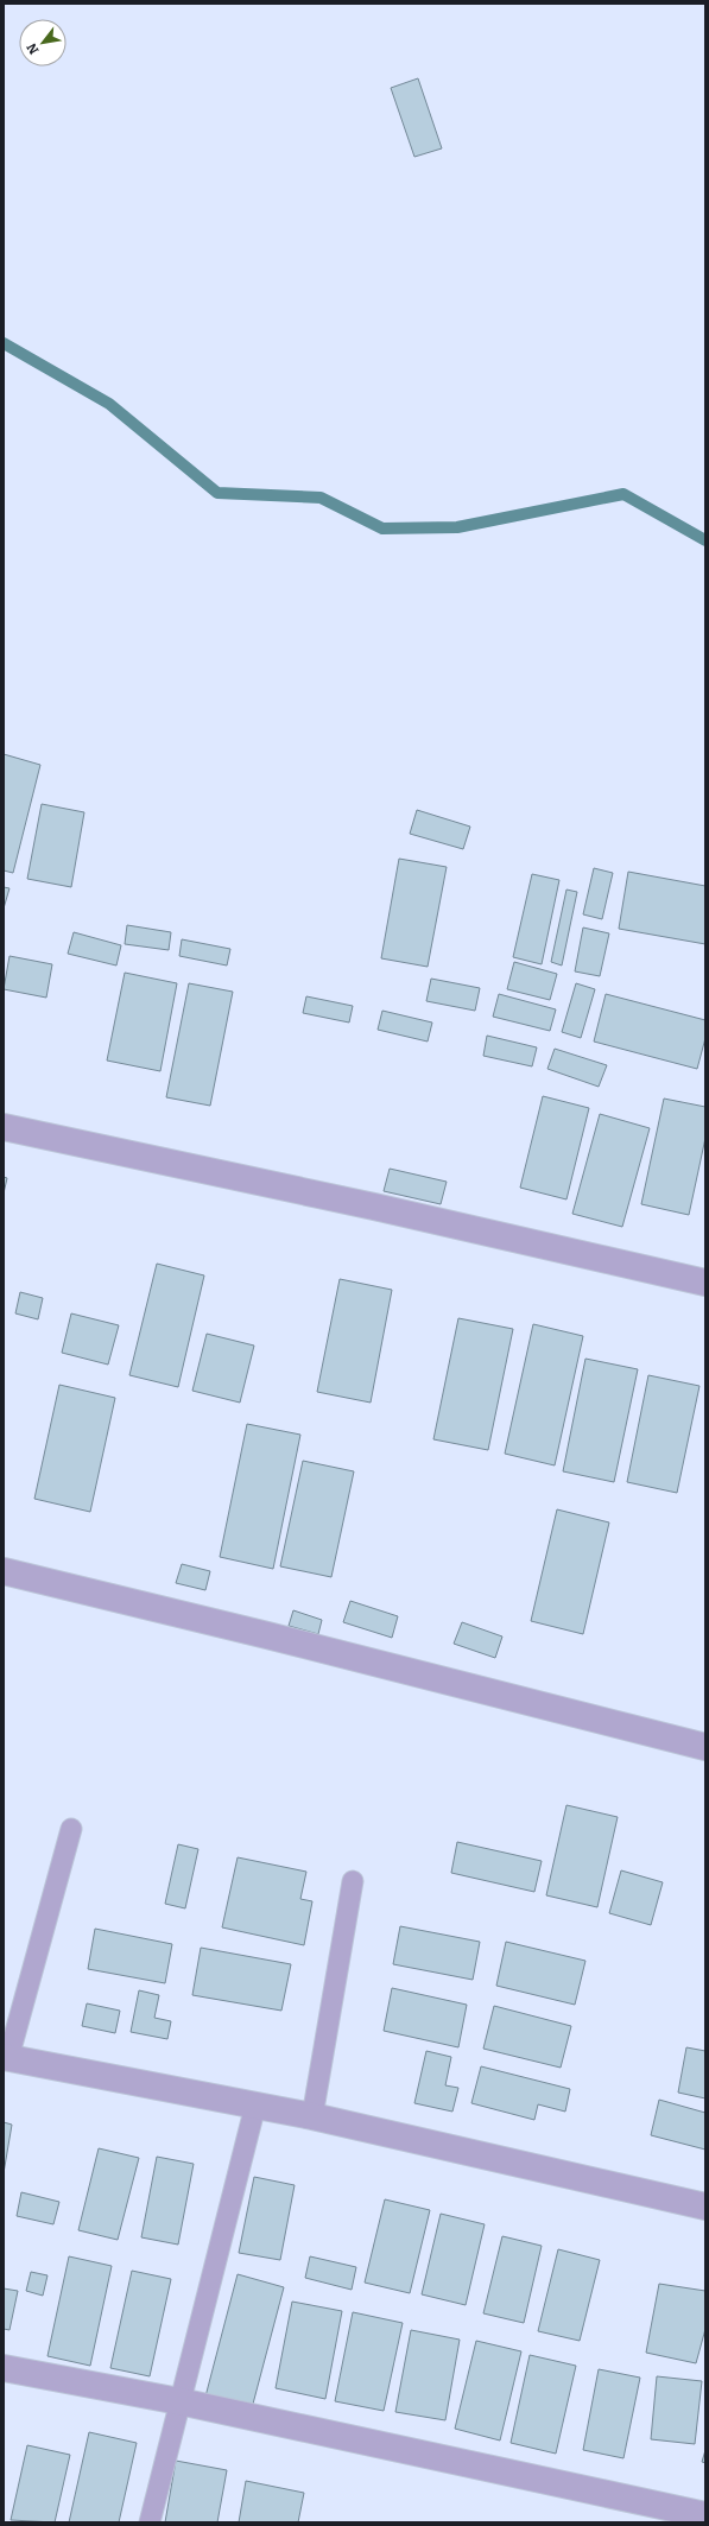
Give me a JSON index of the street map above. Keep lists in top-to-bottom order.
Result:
{
  "north": "bottom left"
}
